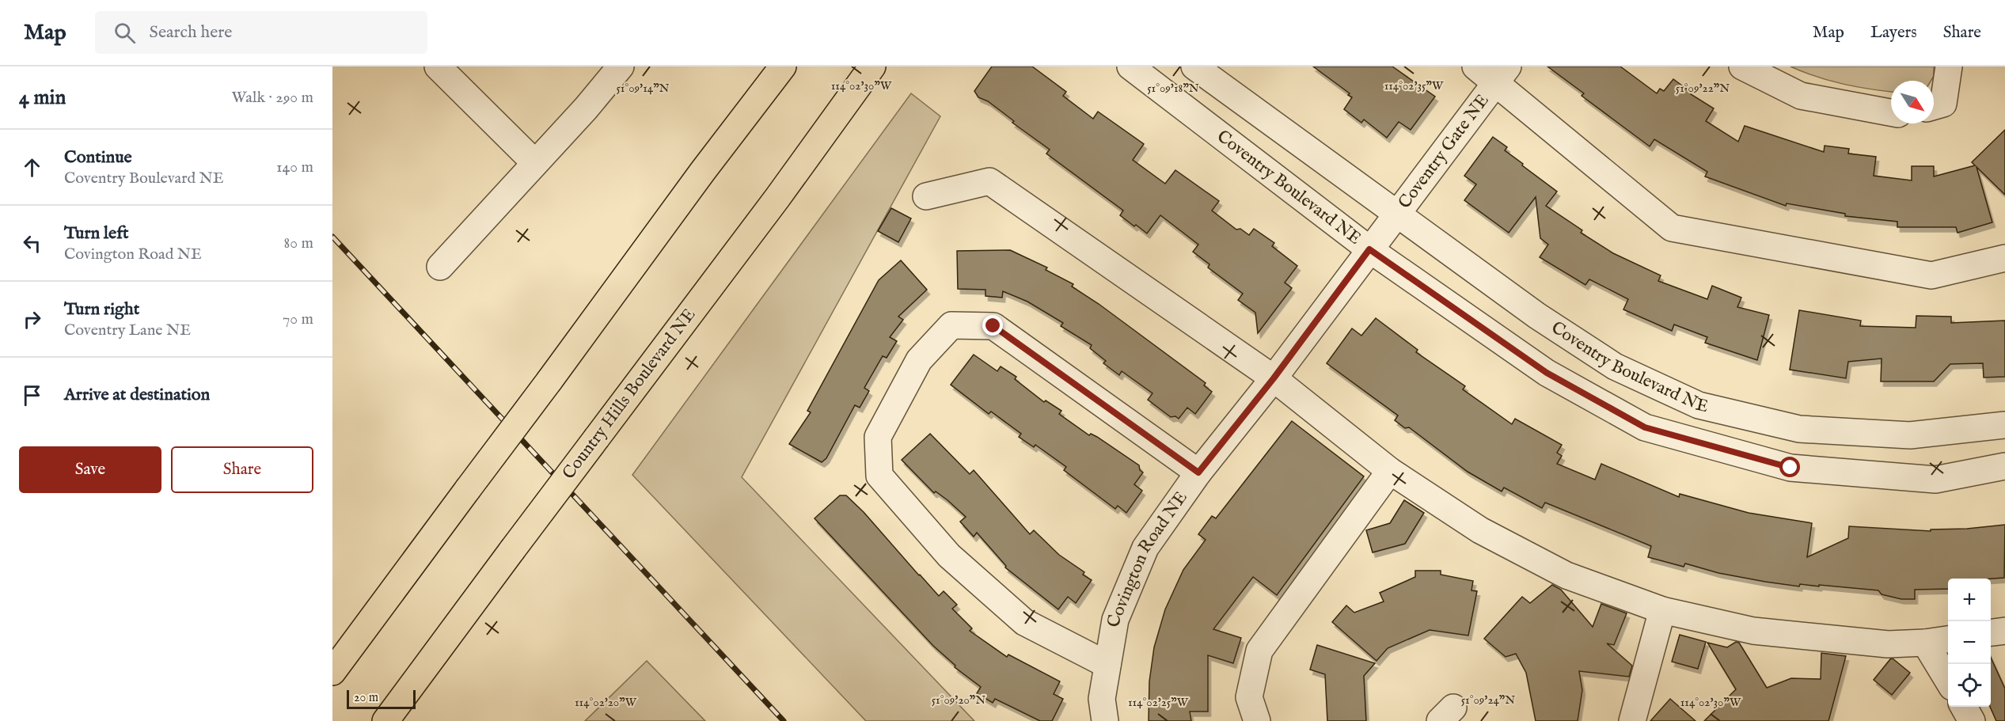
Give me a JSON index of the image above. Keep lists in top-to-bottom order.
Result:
{
  "streets": {
    "main road": ["Country Hills Boulevard NE"],
    "street": ["Coventry Gate NE", "Coventry Boulevard NE", "Covington Road NE"]
  },
  "crossings": [
    ["Coventry Gate NE", "Coventry Boulevard NE"],
    ["Coventry Gate NE", "Covington Road NE"],
    ["Coventry Boulevard NE", "Covington Road NE"]
  ],
  "scale_bar": "20 m",
  "north": "bottom right",
  "page": {
    "header": "Map",
    "search": "Search here",
    "nav": ["Map", "Layers", "Share"],
    "heading": ["4 min", "Walk · 290 m"],
    "list": [
      ["Continue", "Coventry Boulevard NE", "140 m"],
      ["Turn left", "Covington Road NE", "80 m"],
      ["Turn right", "Coventry Lane NE", "70 m"],
      "Arrive at destination"
    ],
    "buttons": ["Save", "Share"],
    "map_buttons": ["+", "−"],
    "scale": "20 m"
  },
  "coordinates": [
    "114°02'30\"W",
    "114°02'35\"W",
    "51°09'14\"N",
    "51°09'18\"N",
    "51°09'22\"N",
    "51°09'20\"N",
    "51°09'24\"N",
    "114°02'20\"W",
    "114°02'25\"W"
  ]
}
